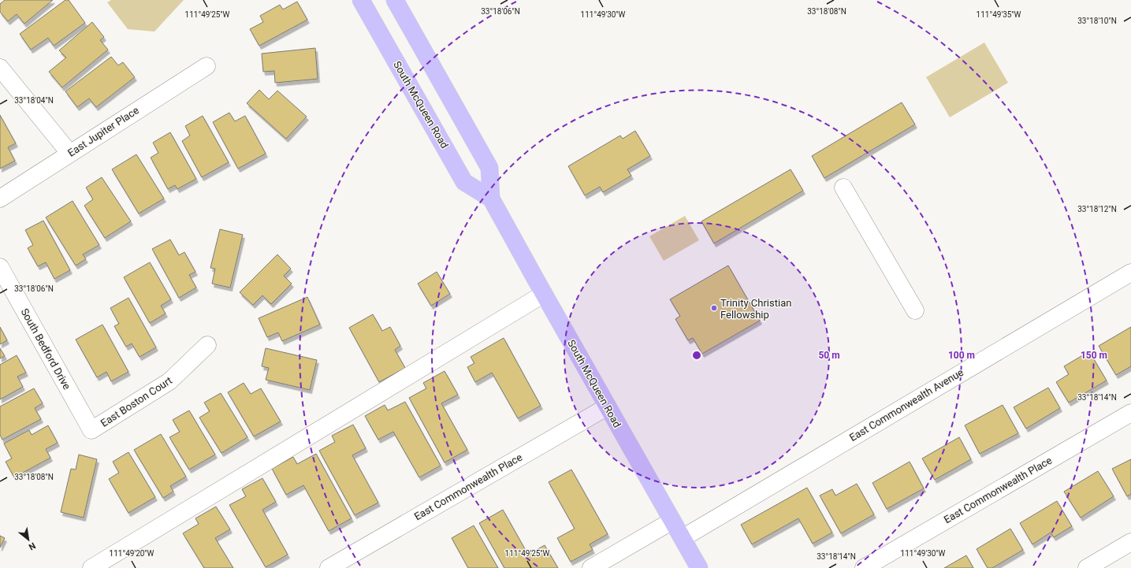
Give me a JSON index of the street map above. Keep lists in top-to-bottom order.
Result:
{
  "streets": {
    "main road": ["South McQueen Road"],
    "street": [
      "East Jupiter Place",
      "South Bedford Drive",
      "East Boston Court",
      "East Commonwealth Avenue",
      "East Commonwealth Place"
    ]
  },
  "crossings": [
    ["South McQueen Road", "East Commonwealth Avenue"],
    ["South McQueen Road", "East Commonwealth Place"],
    ["South Bedford Drive", "East Boston Court"]
  ],
  "places": ["Trinity Christian Fellowship"],
  "north": "bottom right",
  "coordinates": [
    "33°18'06\"N",
    "33°18'08\"N",
    "111°49'35\"W",
    "111°49'25\"W",
    "111°49'30\"W",
    "33°18'10\"N",
    "33°18'04\"N",
    "33°18'12\"N",
    "33°18'14\"N",
    "111°49'20\"W"
  ],
  "rings": ["50 m", "100 m", "150 m"]
}
